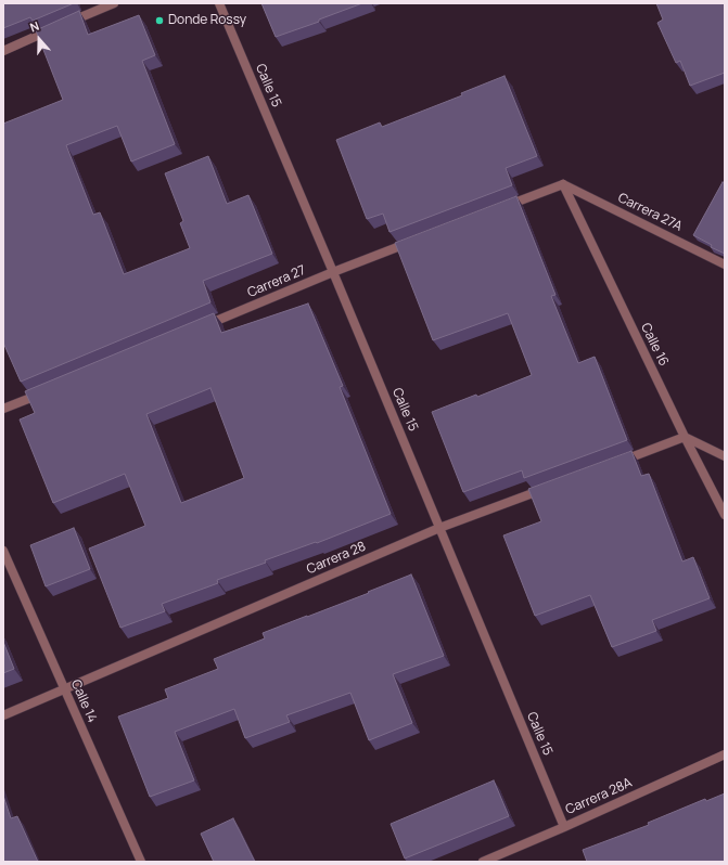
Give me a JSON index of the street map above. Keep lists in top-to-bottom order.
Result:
{
  "streets": {
    "street": [
      "Calle 15",
      "Carrera 27A",
      "Carrera 27",
      "Calle 16",
      "Carrera 28",
      "Calle 14",
      "Carrera 28A"
    ]
  },
  "crossings": [
    ["Calle 15", "Carrera 27"],
    ["Calle 15", "Carrera 28"],
    ["Calle 15", "Carrera 28A"],
    ["Carrera 27A", "Calle 16"],
    ["Carrera 28", "Calle 14"]
  ],
  "places": ["Donde Rossy"],
  "north": "top"
}
